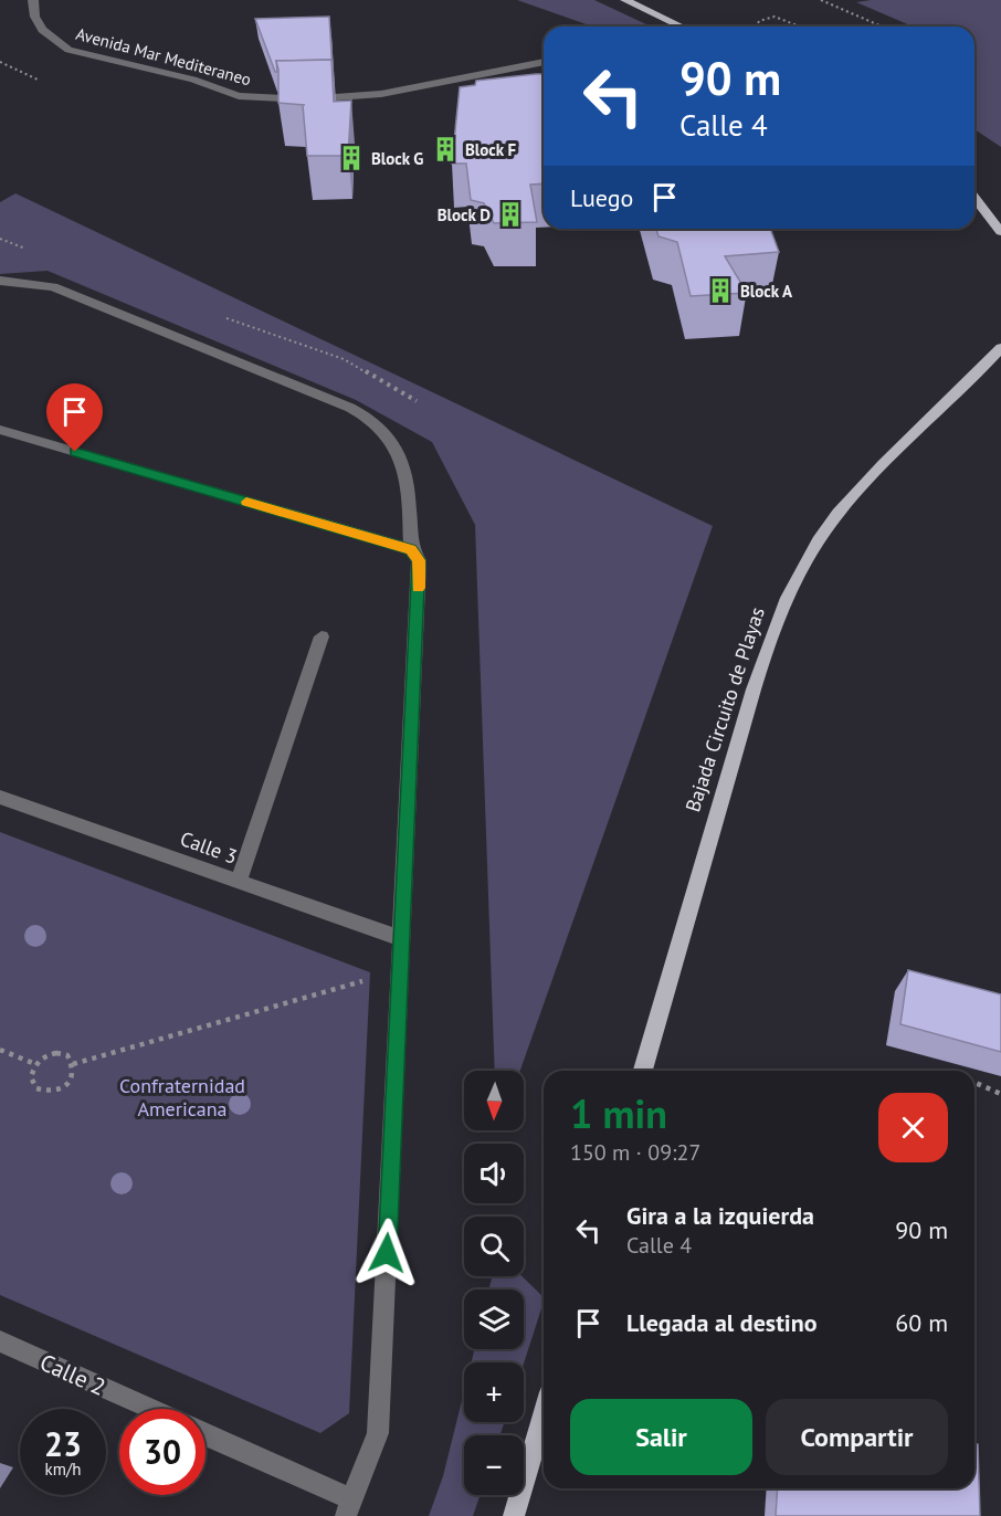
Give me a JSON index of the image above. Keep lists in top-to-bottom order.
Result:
{
  "streets": {
    "main road": ["Bajada Circuito de Playas"],
    "street": ["Avenida Mar Mediteraneo", "Calle 3", "Calle 2"]
  },
  "parks": ["Confraternidad Americana"],
  "places": {
    "building": [
      "Block F",
      "Block G",
      "Block D",
      "Block A"
    ]
  },
  "north": "bottom",
  "page": {
    "turn": ["90 m", "Calle 4"],
    "then": "Luego",
    "map_buttons": ["+", "−"],
    "heading": ["1 min", "150 m · 09:27"],
    "list": [
      {
        "name": "Gira a la izquierda",
        "note": "Calle 4",
        "value": "90 m"
      },
      {
        "name": "Llegada al destino",
        "value": "60 m"
      }
    ],
    "buttons": ["Salir", "Compartir"],
    "speed": "23 km/h",
    "limit": "30"
  }
}
